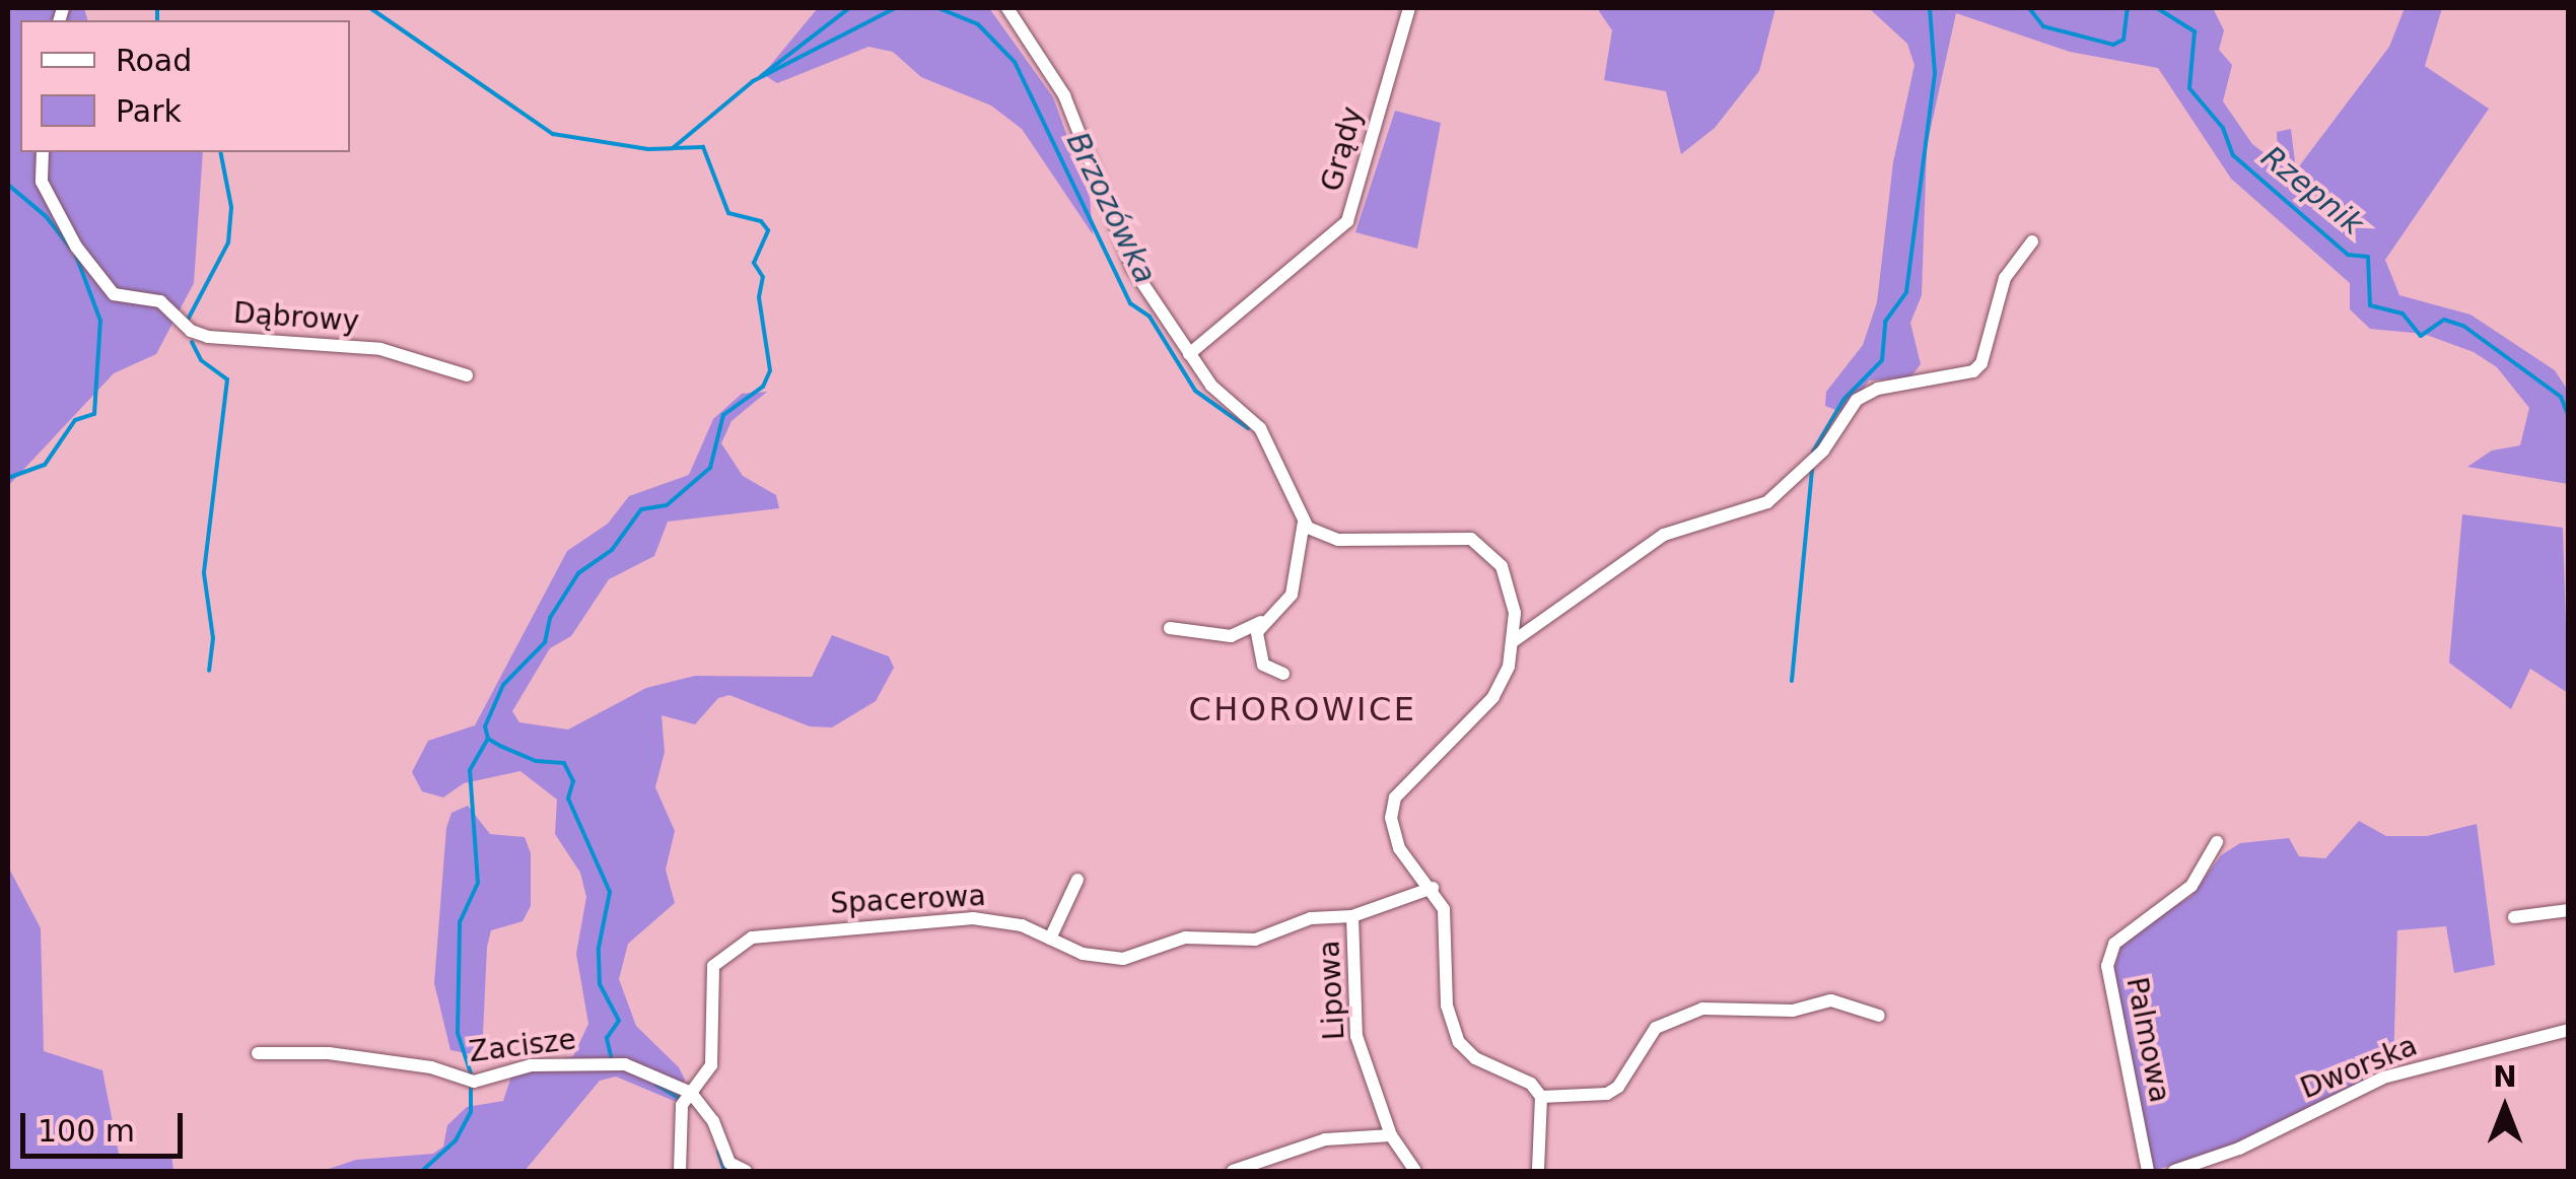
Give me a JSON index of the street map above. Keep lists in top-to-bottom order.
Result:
{
  "streets": {
    "street": [
      "Grądy",
      "Dąbrowy",
      "Spacerowa",
      "Lipowa",
      "Palmowa",
      "Zacisze",
      "Dworska"
    ]
  },
  "crossings": [
    ["Spacerowa", "Lipowa"],
    ["Spacerowa", "Zacisze"]
  ],
  "districts": ["CHOROWICE"],
  "water": ["Rzepnik", "Brzozówka"],
  "legend": ["Road", "Park"],
  "scale_bar": "100 m",
  "north": "top"
}
